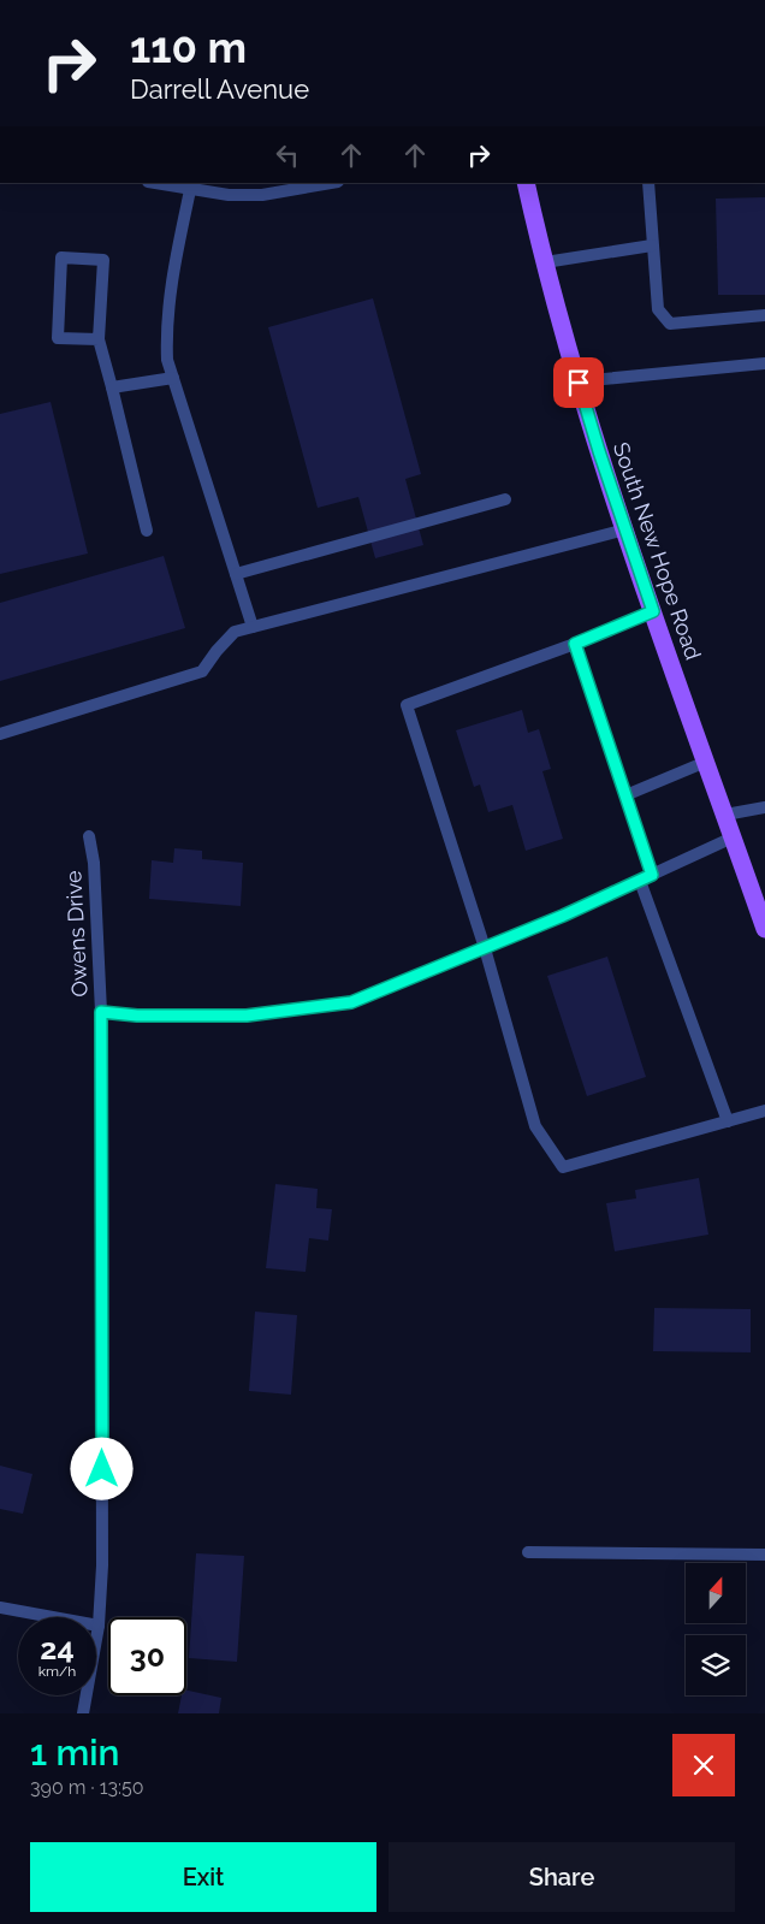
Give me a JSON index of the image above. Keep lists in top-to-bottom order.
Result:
{
  "streets": {
    "main road": ["South New Hope Road"],
    "street": ["Owens Drive"]
  },
  "north": "top",
  "page": {
    "turn": ["110 m", "Darrell Avenue"],
    "speed": "24 km/h",
    "limit": "30",
    "heading": ["1 min", "390 m · 13:50"],
    "buttons": ["Exit", "Share"]
  }
}
